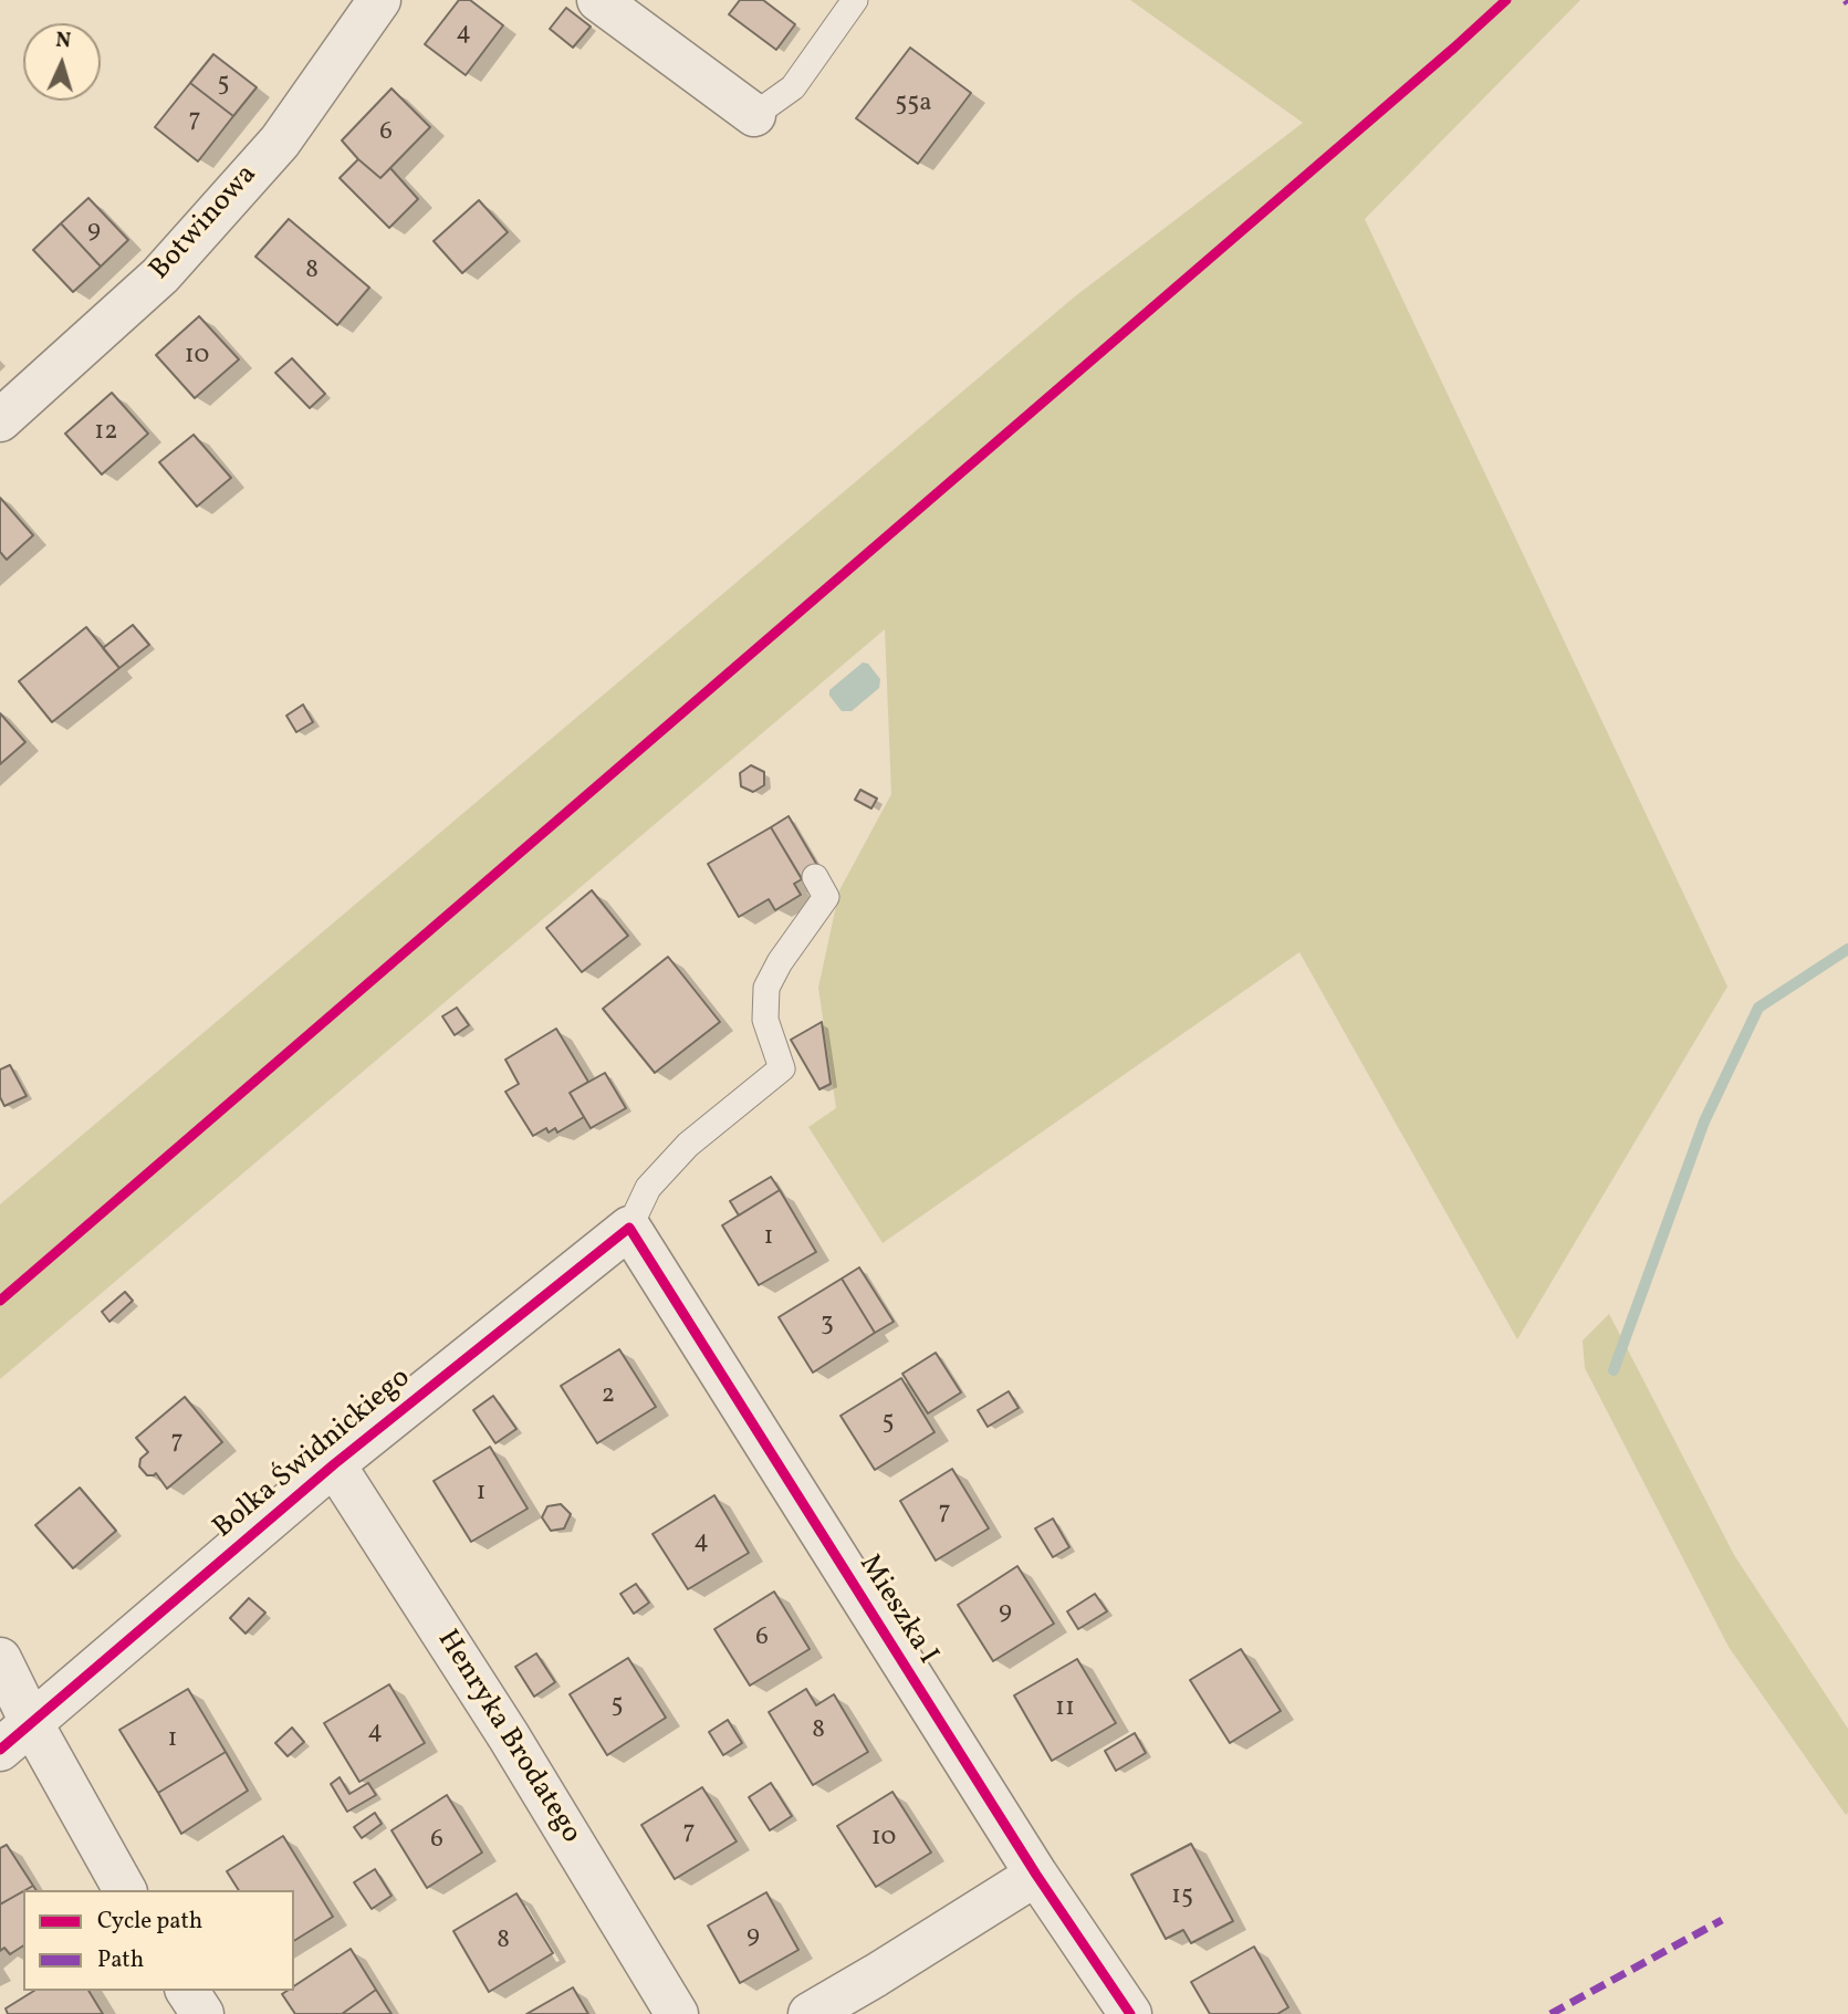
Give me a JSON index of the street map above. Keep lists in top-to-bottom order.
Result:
{
  "streets": {
    "street": [
      "Botwinowa",
      "Bolka Świdnickiego",
      "Mieszka I",
      "Henryka Brodatego"
    ]
  },
  "crossings": [
    ["Bolka Świdnickiego", "Mieszka I"],
    ["Bolka Świdnickiego", "Henryka Brodatego"]
  ],
  "house_numbers": [
    "4",
    "5",
    "55a",
    "7",
    "6",
    "9",
    "8",
    "10",
    "12",
    "1",
    "3",
    "2",
    "5",
    "7",
    "1",
    "7",
    "4",
    "9",
    "6",
    "5",
    "11",
    "8",
    "4",
    "1",
    "7",
    "10",
    "6",
    "15",
    "9",
    "8"
  ],
  "legend": ["Cycle path", "Path"],
  "north": "top"
}
